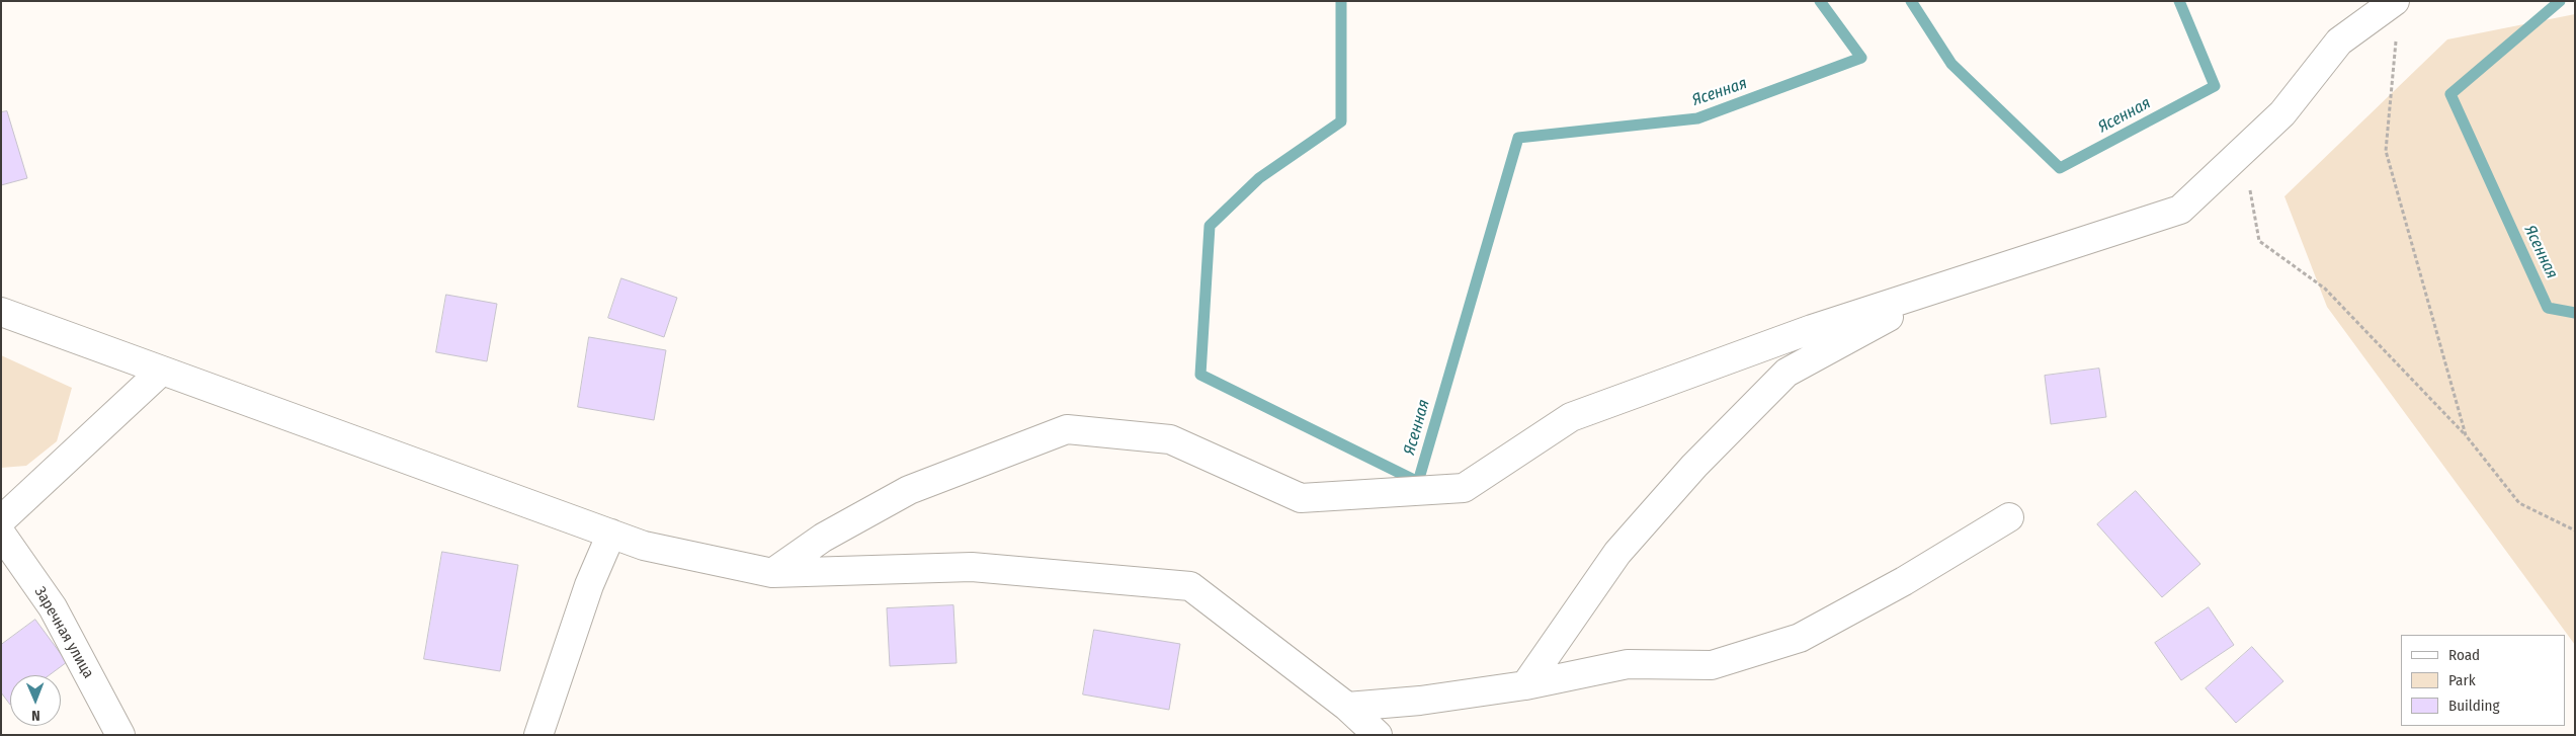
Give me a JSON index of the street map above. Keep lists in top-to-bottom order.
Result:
{
  "streets": {
    "street": ["Заречная улица"]
  },
  "water": ["Ясенная"],
  "legend": ["Road", "Park", "Building"],
  "north": "bottom"
}
